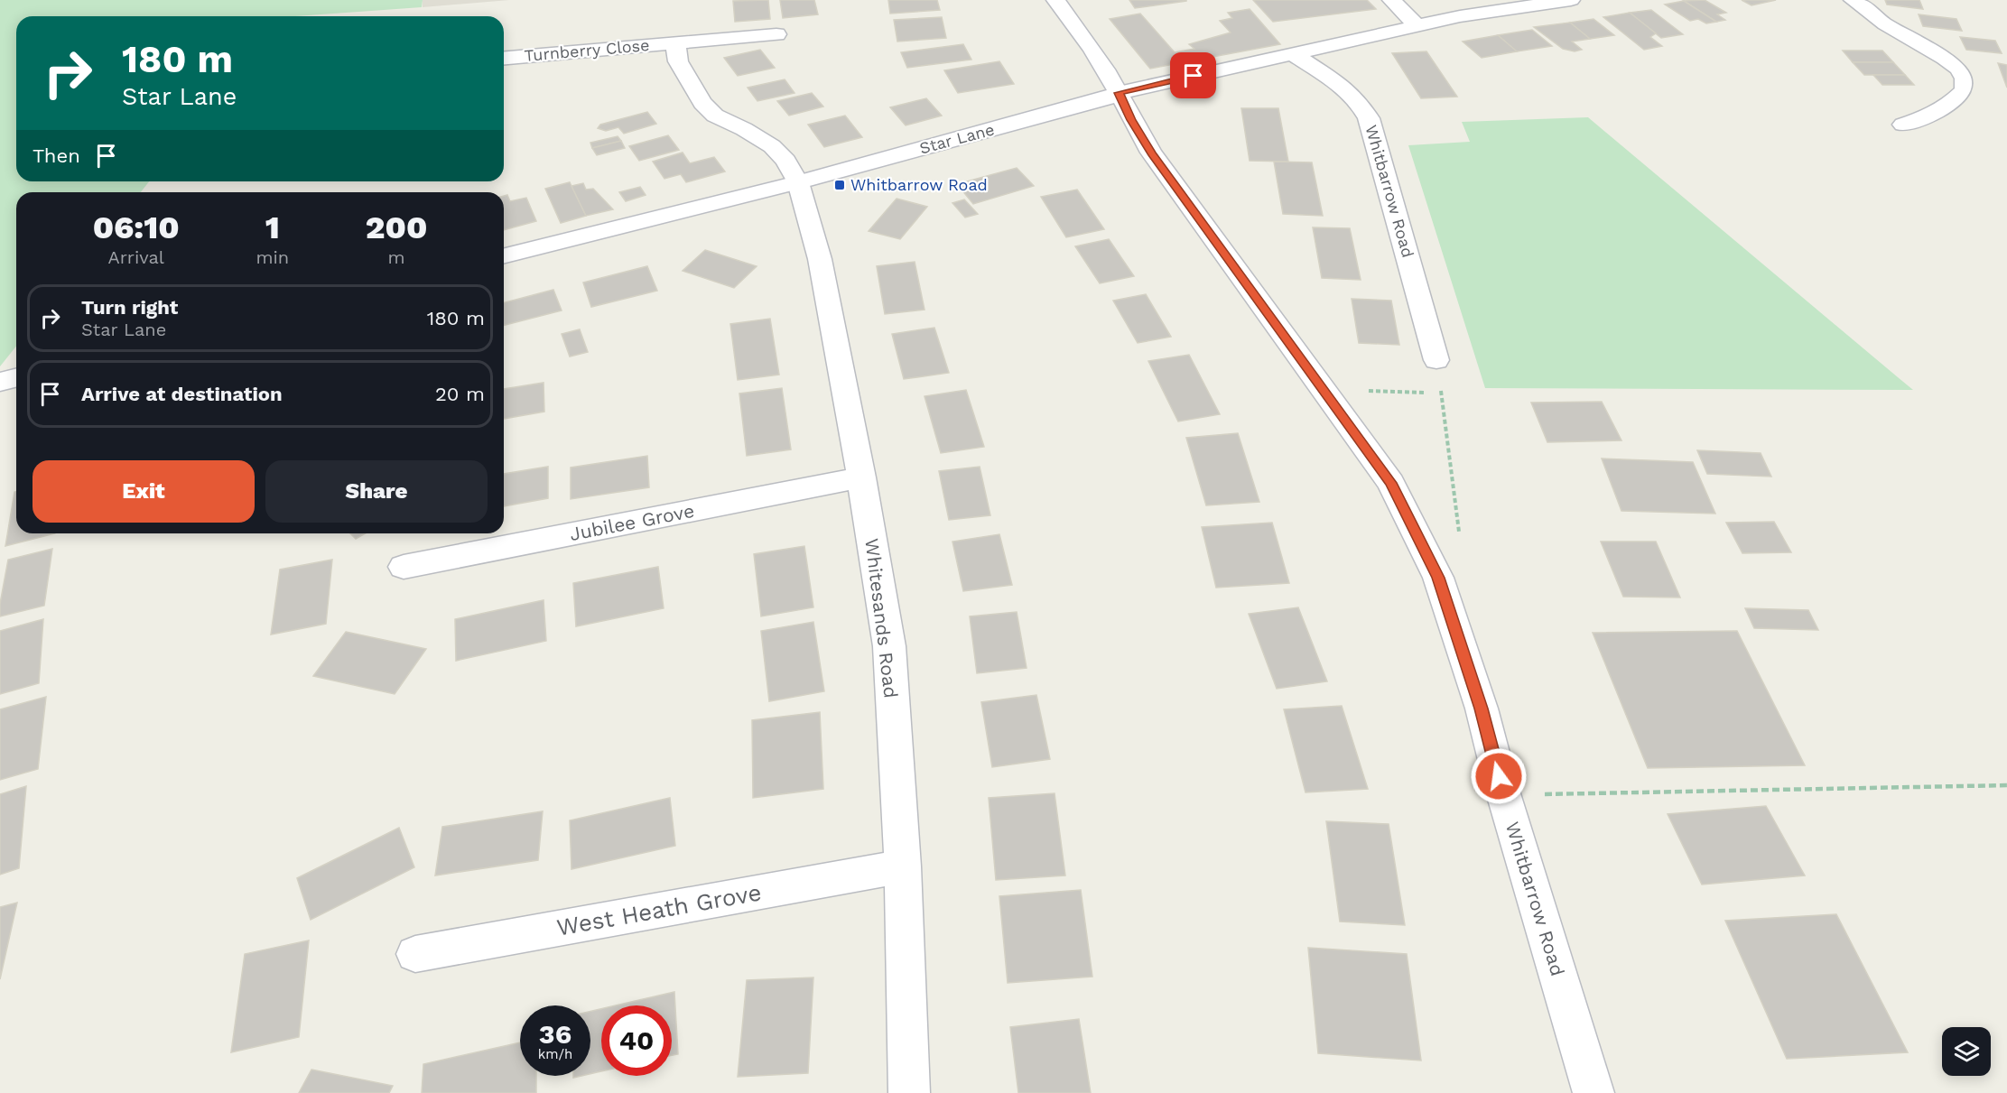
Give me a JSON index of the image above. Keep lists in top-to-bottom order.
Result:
{
  "streets": {
    "street": [
      "Turnberry Close",
      "Star Lane",
      "Whitbarrow Road",
      "Jubilee Grove",
      "Whitesands Road",
      "West Heath Grove"
    ]
  },
  "crossings": [
    ["Turnberry Close", "Star Lane"],
    ["Turnberry Close", "Whitesands Road"],
    ["Star Lane", "Whitbarrow Road"],
    ["Star Lane", "Whitesands Road"],
    ["Jubilee Grove", "Whitesands Road"],
    ["Whitesands Road", "West Heath Grove"]
  ],
  "places": {
    "transit": ["Whitbarrow Road"]
  },
  "page": {
    "turn": ["180 m", "Star Lane"],
    "then": "Then",
    "eta": [
      "06:10",
      "Arrival",
      "1",
      "min",
      "200",
      "m"
    ],
    "list": [
      {
        "name": "Turn right",
        "note": "Star Lane",
        "value": "180 m"
      },
      {
        "name": "Arrive at destination",
        "value": "20 m"
      }
    ],
    "buttons": ["Exit", "Share"],
    "speed": "36 km/h",
    "limit": "40"
  }
}
